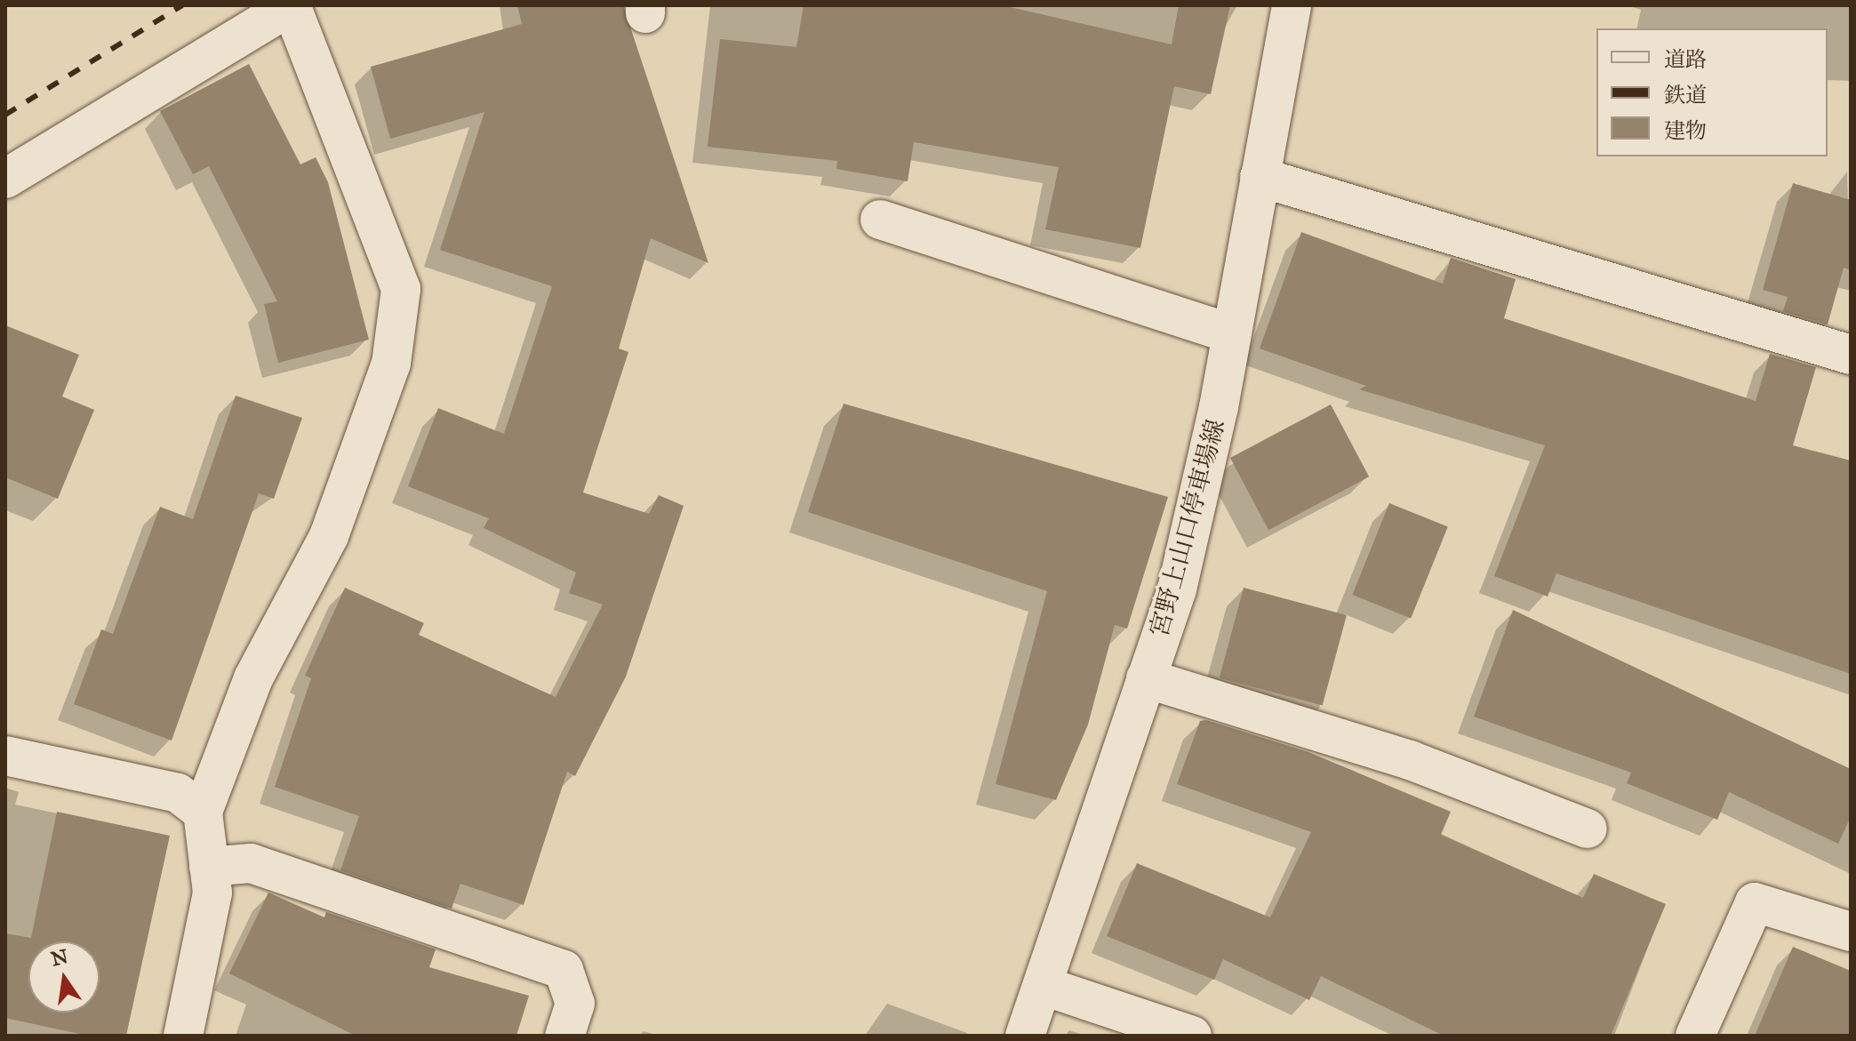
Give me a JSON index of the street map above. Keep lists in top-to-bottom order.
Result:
{
  "streets": {
    "street": ["宮野上山口停車場線"]
  },
  "legend": ["道路", "鉄道", "建物"],
  "north": "top"
}
